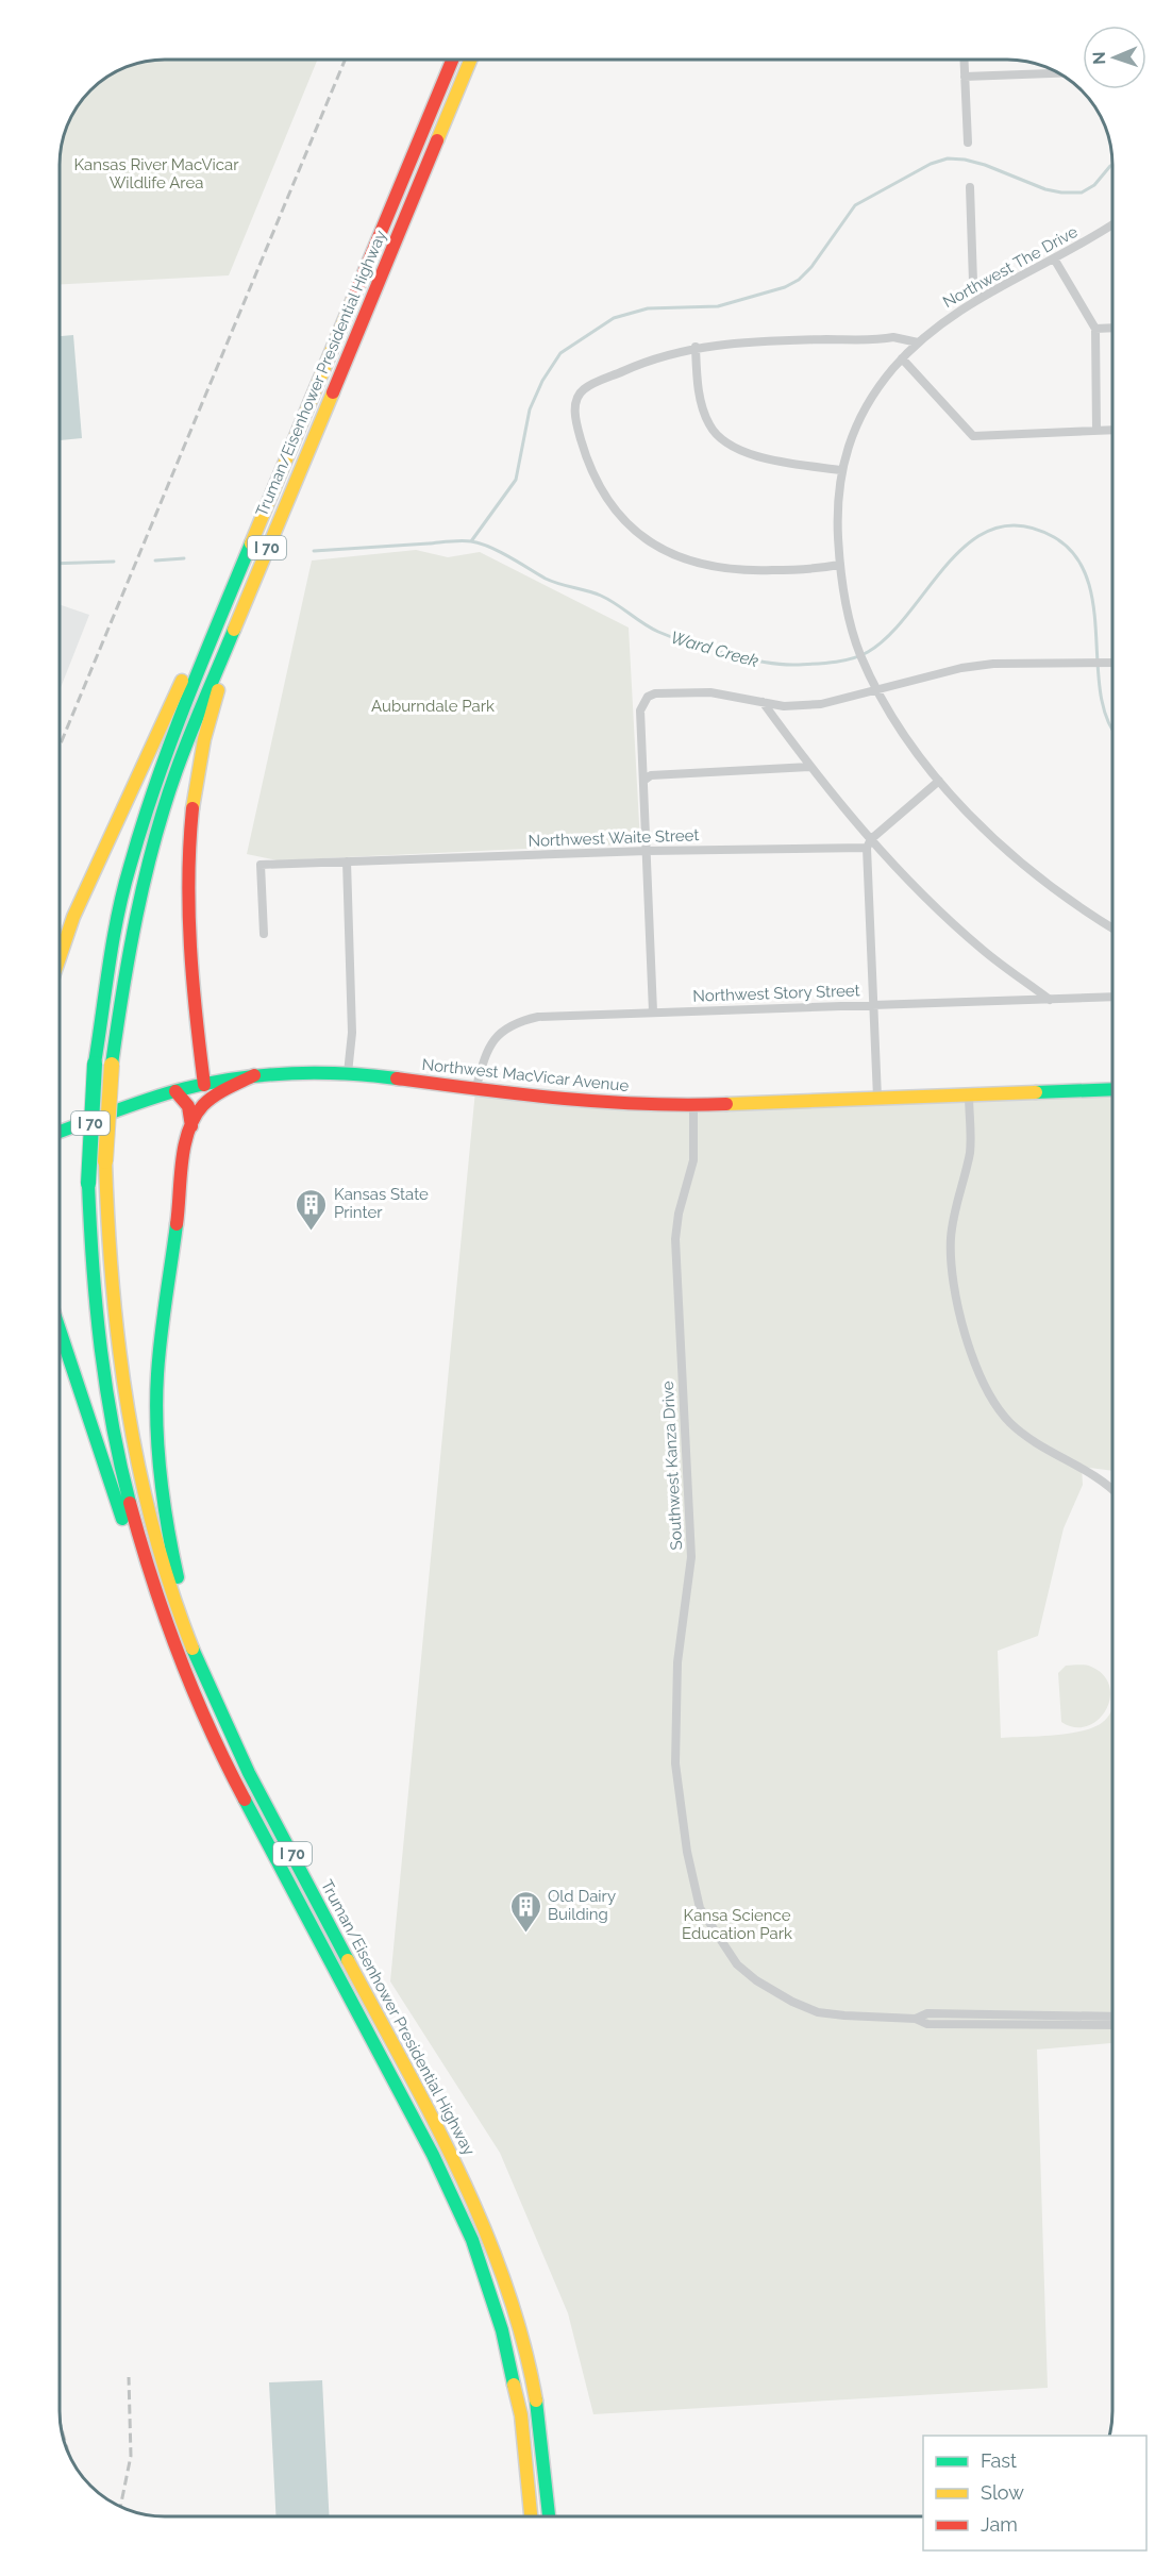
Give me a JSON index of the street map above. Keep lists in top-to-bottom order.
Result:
{
  "streets": {
    "main road": ["Truman/Eisenhower Presidential Highway", "I 70", "Northwest MacVicar Avenue"],
    "street": [
      "Northwest The Drive",
      "Northwest Waite Street",
      "Northwest Story Street",
      "Southwest Kanza Drive"
    ]
  },
  "crossings": [
    ["Northwest Story Street", "Northwest MacVicar Avenue"],
    ["Northwest MacVicar Avenue", "Southwest Kanza Drive"]
  ],
  "water": ["Ward Creek"],
  "parks": ["Kansas River MacVicar Wildlife Area", "Auburndale Park", "Kansa Science Education Park"],
  "places": {
    "building": ["Kansas State Printer", "Old Dairy Building"]
  },
  "legend": ["Fast", "Slow", "Jam"],
  "north": "left"
}
